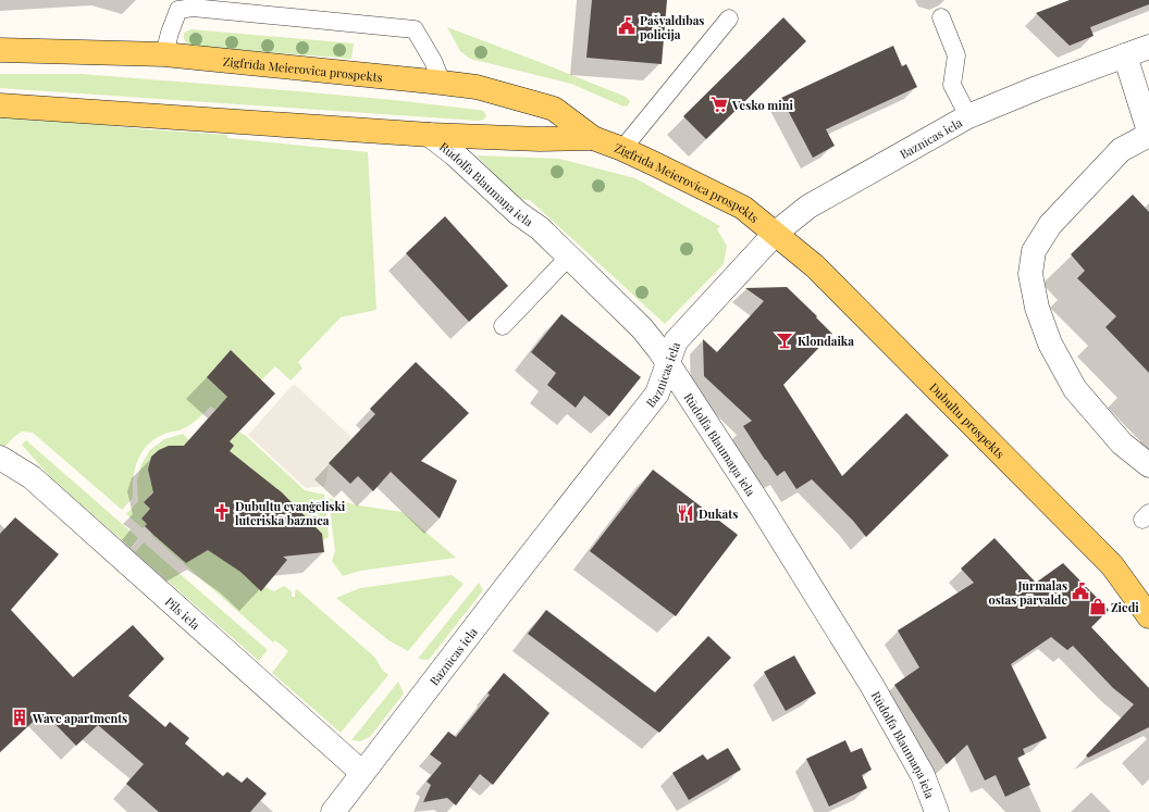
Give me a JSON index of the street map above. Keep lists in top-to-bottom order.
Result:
{
  "streets": {
    "main road": ["Zigfrīda Meierovica prospekts", "Dubultu prospekts"],
    "street": ["Baznīcas iela", "Rūdolfa Blaumaņa iela", "Pils iela"]
  },
  "crossings": [
    ["Zigfrīda Meierovica prospekts", "Baznīcas iela"],
    ["Zigfrīda Meierovica prospekts", "Rūdolfa Blaumaņa iela"],
    ["Zigfrīda Meierovica prospekts", "Dubultu prospekts"],
    ["Baznīcas iela", "Rūdolfa Blaumaņa iela"],
    ["Baznīcas iela", "Dubultu prospekts"],
    ["Baznīcas iela", "Pils iela"]
  ],
  "places": {
    "public building": ["Pašvaldības policija", "Jūrmalas ostas pārvalde"],
    "supermarket": ["Vesko mini"],
    "bar": ["Klondaika"],
    "church": ["Dubultu evanģēliski luteriskā baznīca"],
    "restaurant": ["Dukāts"],
    "shop": ["Ziedi"],
    "building": ["Wave apartments"]
  }
}
